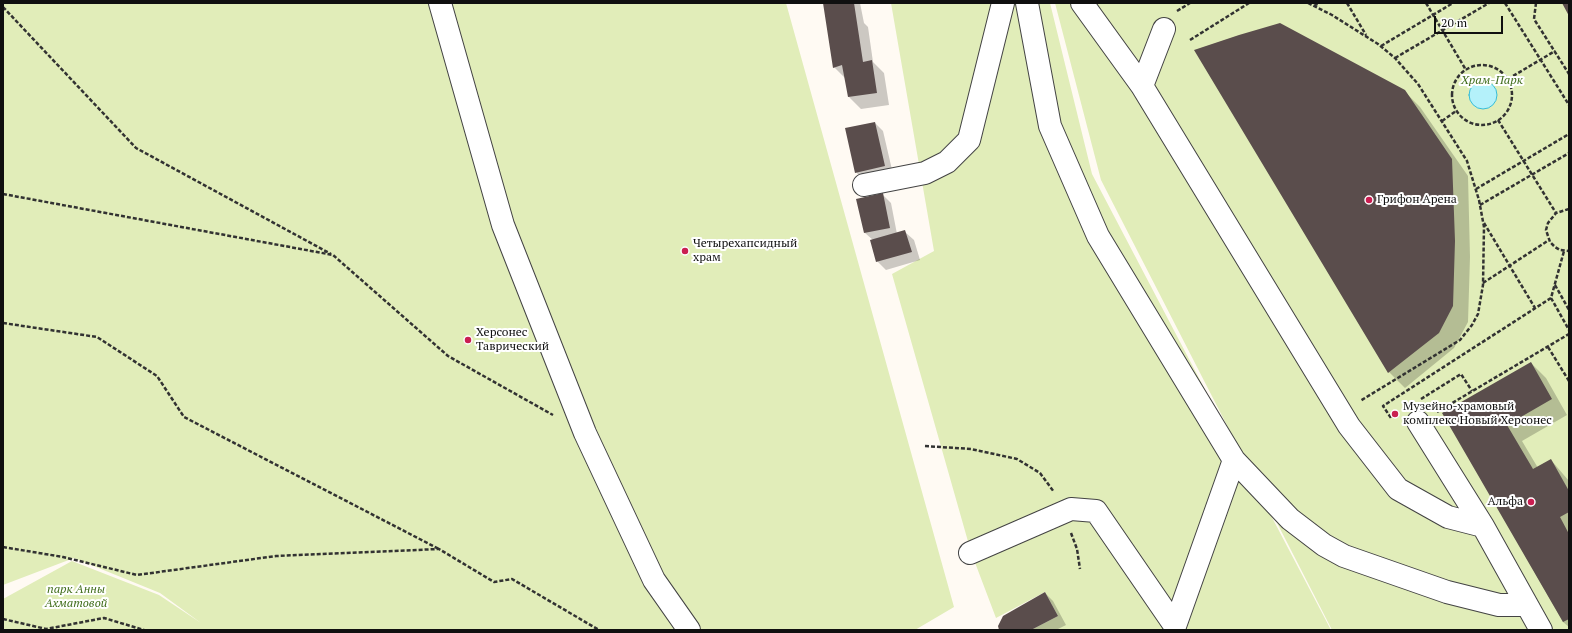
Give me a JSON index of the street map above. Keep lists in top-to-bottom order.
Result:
{
  "parks": ["Храм-Парк", "парк Анны Ахматовой"],
  "places": [
    "Грифон Арена",
    "Четырехапсидный храм",
    "Херсонес Таврический",
    "Музейно-храмовый комплекс Новый Херсонес",
    "Альфа"
  ],
  "scale_bar": "20 m"
}
